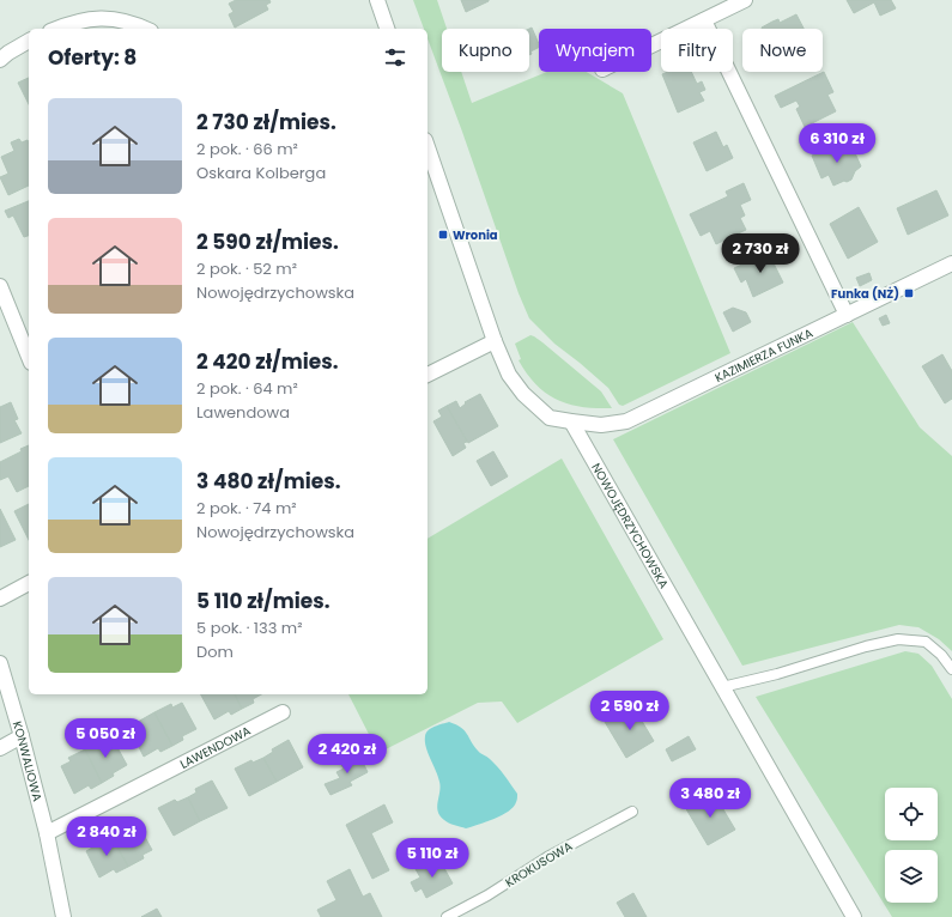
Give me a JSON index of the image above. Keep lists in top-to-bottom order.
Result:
{
  "streets": {
    "street": [
      "KAZIMIERZA FUNKA",
      "NOWOJĘDRZYCHOWSKA",
      "LAWENDOWA",
      "KONWALIOWA"
    ],
    "lane": ["KROKUSOWA"]
  },
  "crossings": [
    ["KAZIMIERZA FUNKA", "NOWOJĘDRZYCHOWSKA"],
    ["LAWENDOWA", "KONWALIOWA"]
  ],
  "places": {
    "transit": ["Wronia", "Funka (NŻ)"]
  },
  "page": {
    "chip": [
      "Kupno",
      "Wynajem",
      "Filtry",
      "Nowe"
    ],
    "heading": "Oferty: 8",
    "list": [
      {
        "name": "2 730 zł/mies.",
        "note": "2 pok. · 66 m² · Oskara Kolberga"
      },
      {
        "name": "2 590 zł/mies.",
        "note": "2 pok. · 52 m² · Nowojędrzychowska"
      },
      {
        "name": "2 420 zł/mies.",
        "note": "2 pok. · 64 m² · Lawendowa"
      },
      {
        "name": "3 480 zł/mies.",
        "note": "2 pok. · 74 m² · Nowojędrzychowska"
      },
      {
        "name": "5 110 zł/mies.",
        "note": "5 pok. · 133 m² · Dom"
      }
    ],
    "price": [
      "6 310 zł",
      "2 730 zł",
      "2 590 zł",
      "5 050 zł",
      "2 420 zł",
      "3 480 zł",
      "2 840 zł",
      "5 110 zł"
    ]
  }
}
